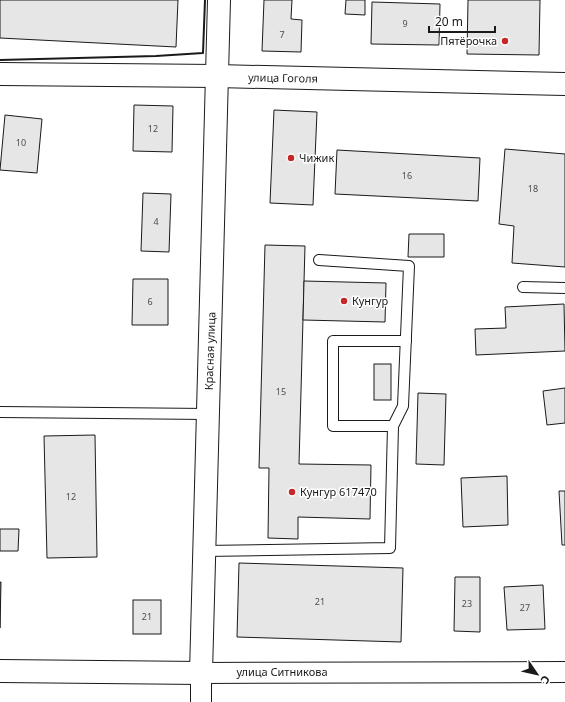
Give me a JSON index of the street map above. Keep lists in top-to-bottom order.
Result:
{
  "streets": {
    "main road": ["улица Гоголя", "Красная улица", "улица Ситникова"]
  },
  "crossings": [
    ["улица Гоголя", "Красная улица"],
    ["Красная улица", "улица Ситникова"]
  ],
  "places": [
    "Пятёрочка",
    "Чижик",
    "Кунгур",
    "Кунгур 617470"
  ],
  "house_numbers": [
    "9",
    "7",
    "12",
    "10",
    "16",
    "18",
    "4",
    "6",
    "15",
    "12",
    "21",
    "23",
    "27",
    "21"
  ],
  "scale_bar": "20 m",
  "north": "bottom right"
}
